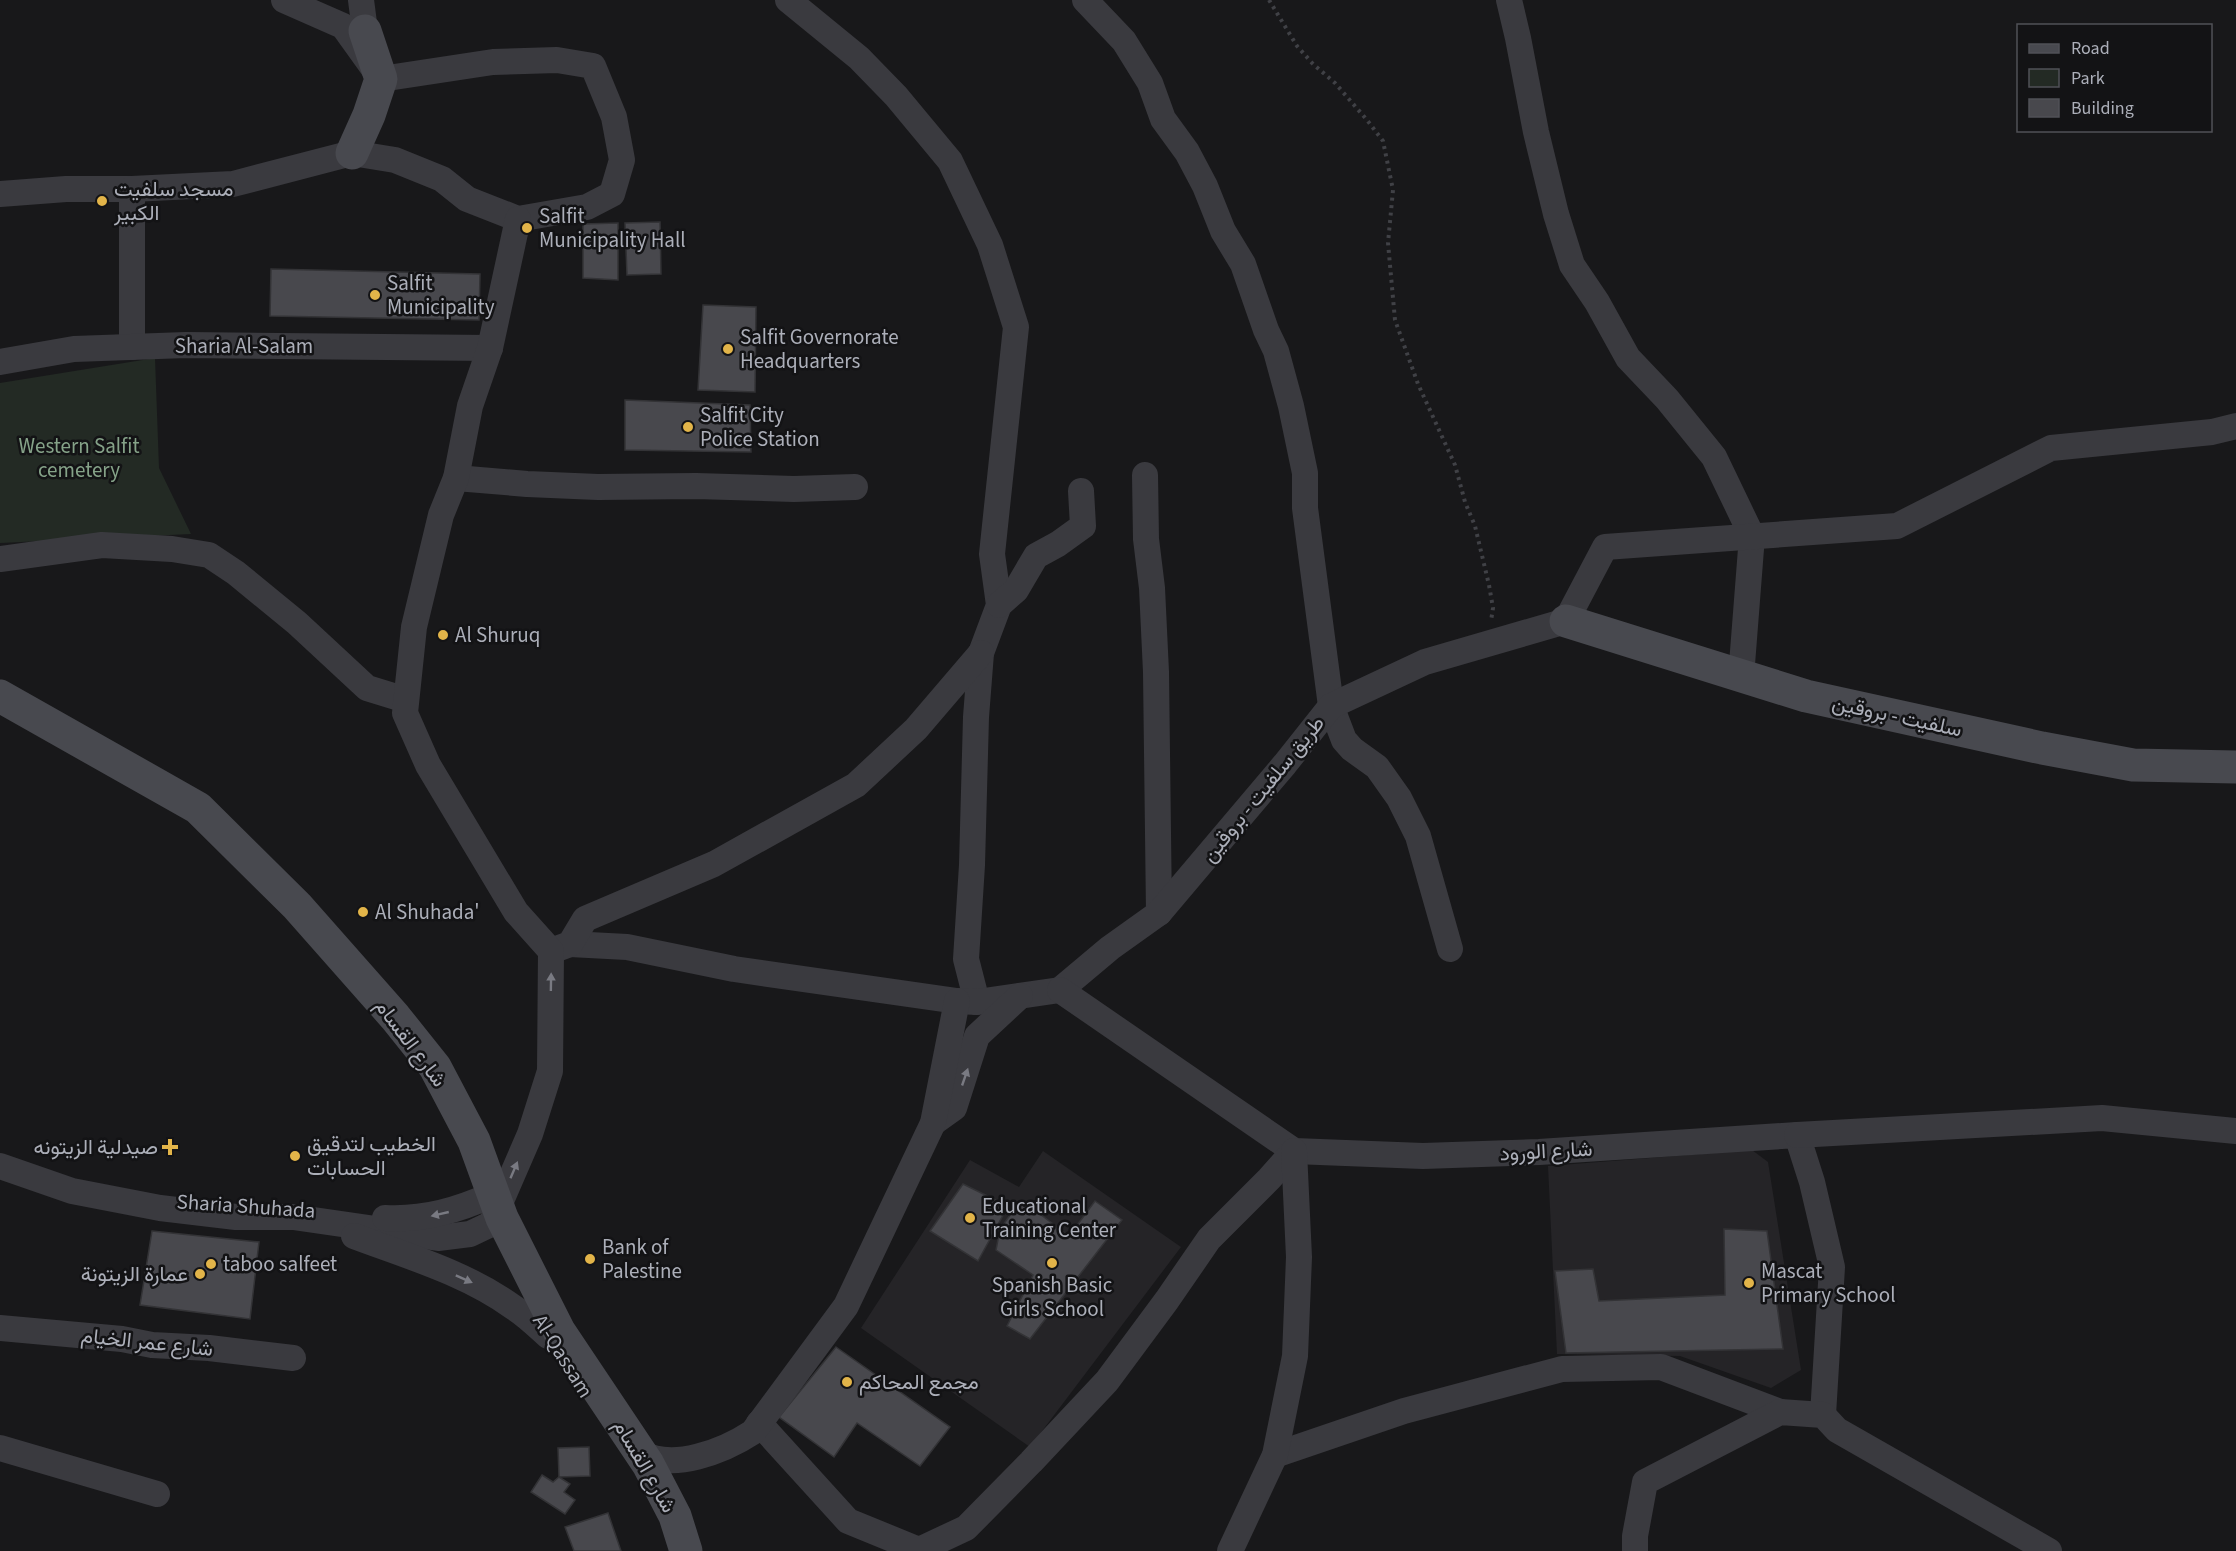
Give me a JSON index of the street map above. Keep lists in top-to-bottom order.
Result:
{
  "streets": {
    "main road": ["سلفيت - بروقين", "شارع القسام", "Al-Qassam"],
    "street": [
      "Sharia Al-Salam",
      "طريق سلفيت - بروقين",
      "شارع الورود",
      "Sharia Shuhada",
      "شارع عمر الخيام"
    ]
  },
  "crossings": [
    ["سلفيت - بروقين", "طريق سلفيت - بروقين"],
    ["شارع القسام", "Sharia Shuhada"],
    ["شارع القسام", "Al-Qassam"],
    ["Sharia Shuhada", "Al-Qassam"]
  ],
  "parks": ["Western Salfit cemetery"],
  "places": {
    "other": [
      "مسجد سلفيت الكبير",
      "Salfit Municipality Hall",
      "Salfit Municipality",
      "Salfit Governorate Headquarters",
      "Salfit City Police Station",
      "Al Shuruq",
      "Al Shuhada'",
      "الخطيب لتدقيق الحسابات",
      "Educational Training Center",
      "Bank of Palestine",
      "Spanish Basic Girls School",
      "taboo salfeet",
      "عمارة الزيتونة",
      "Mascat Primary School",
      "مجمع المحاكم"
    ],
    "health": ["صيدلية الزيتونه"]
  },
  "legend": ["Road", "Park", "Building"]
}
